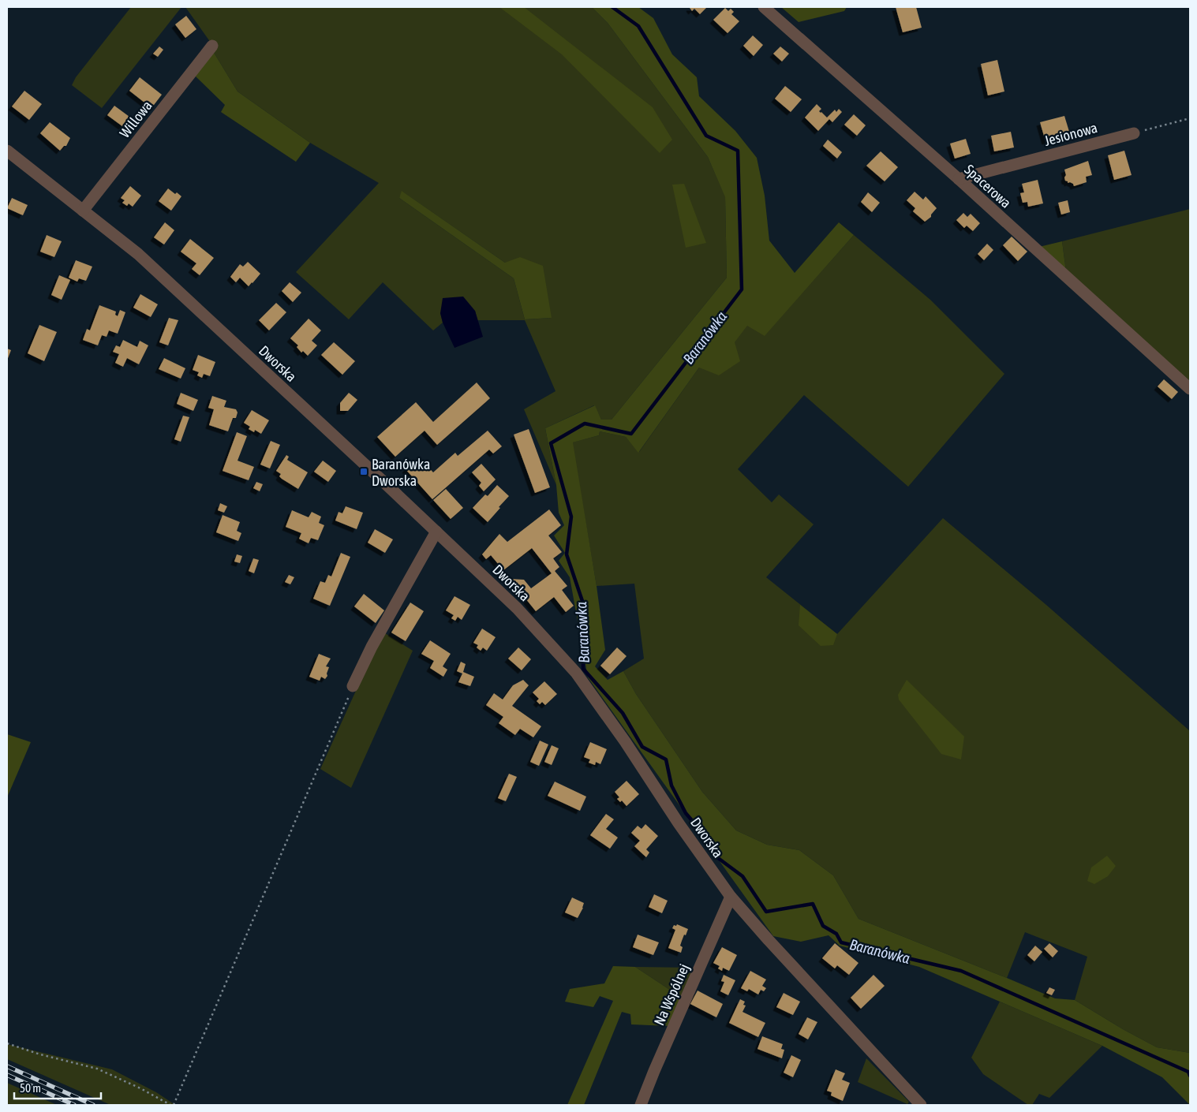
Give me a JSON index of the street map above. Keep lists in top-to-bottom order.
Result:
{
  "streets": {
    "street": [
      "Willowa",
      "Jesionowa",
      "Spacerowa",
      "Dworska",
      "Na Wspólnej"
    ]
  },
  "crossings": [
    ["Willowa", "Dworska"],
    ["Jesionowa", "Spacerowa"],
    ["Dworska", "Na Wspólnej"]
  ],
  "water": ["Baranówka"],
  "places": {
    "transit": ["Baranówka Dworska"]
  },
  "scale_bar": "50 m"
}
